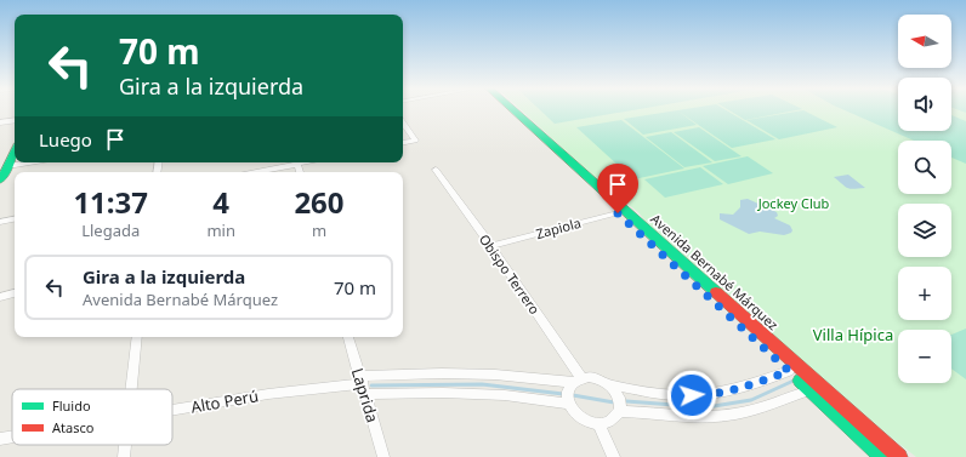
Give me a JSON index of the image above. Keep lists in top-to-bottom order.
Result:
{
  "streets": {
    "main road": ["Avenida Bernabé Márquez"],
    "street": [
      "Zapiola",
      "Obispo Terrero",
      "Laprida",
      "Alto Perú"
    ]
  },
  "crossings": [
    ["Zapiola", "Avenida Bernabé Márquez"],
    ["Zapiola", "Obispo Terrero"],
    ["Obispo Terrero", "Alto Perú"],
    ["Laprida", "Alto Perú"]
  ],
  "parks": ["Jockey Club", "Villa Hípica"],
  "legend": ["Fluido", "Atasco"],
  "north": "left",
  "page": {
    "map_buttons": ["+", "−"],
    "turn": ["70 m", "Gira a la izquierda"],
    "then": "Luego",
    "eta": [
      "11:37",
      "Llegada",
      "4",
      "min",
      "260",
      "m"
    ],
    "list": [
      {
        "name": "Gira a la izquierda",
        "note": "Avenida Bernabé Márquez",
        "value": "70 m"
      }
    ]
  }
}
